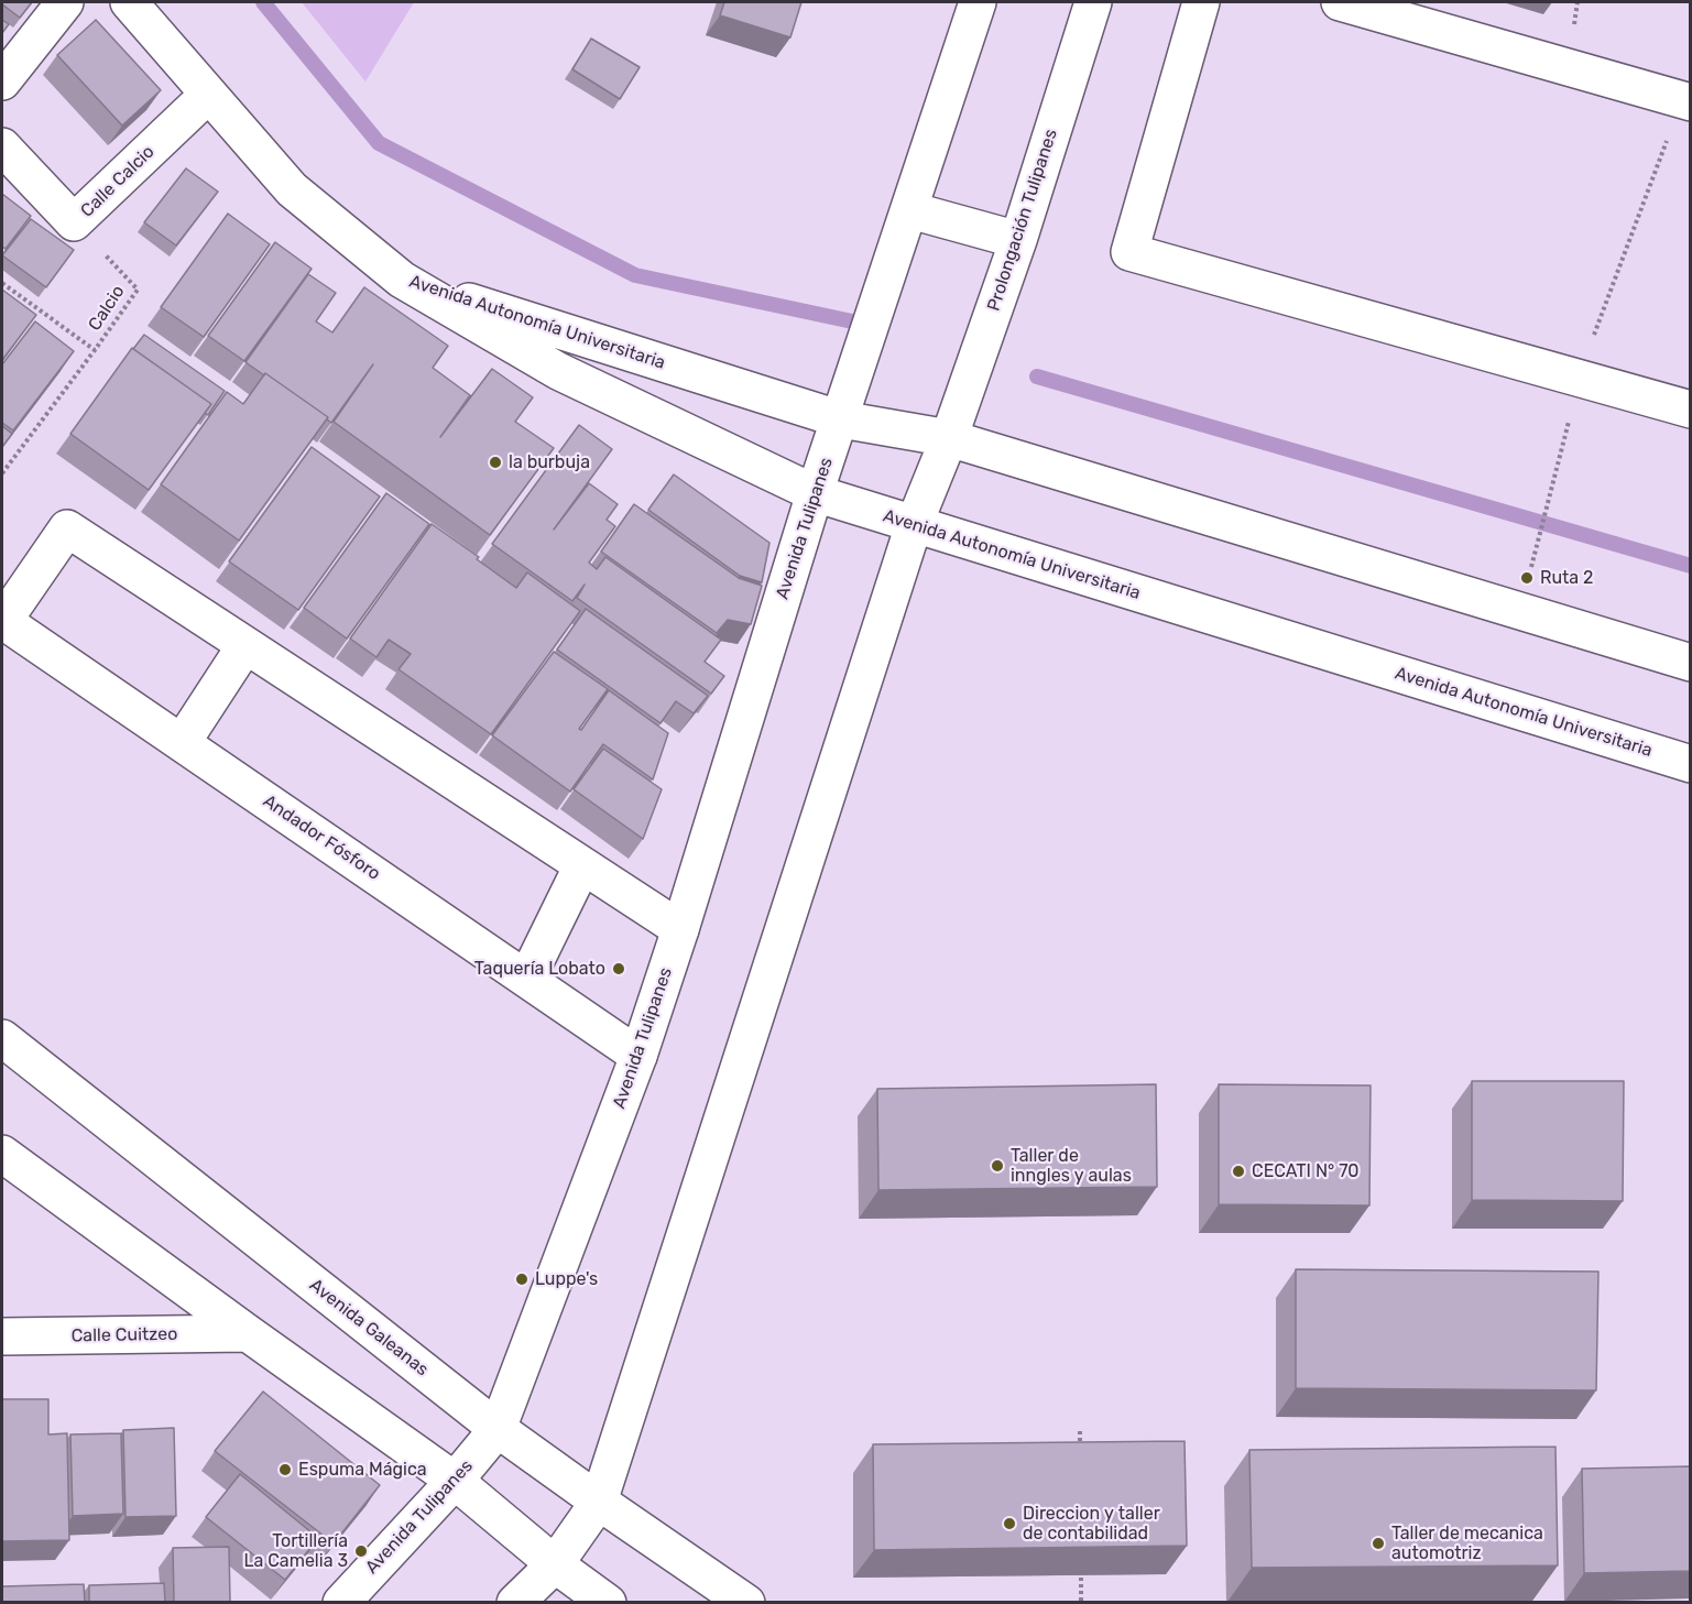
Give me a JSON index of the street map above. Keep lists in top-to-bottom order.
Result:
{
  "streets": {
    "street": [
      "Calle Calcio",
      "Prolongación Tulipanes",
      "Avenida Autonomía Universitaria",
      "Avenida Tulipanes",
      "Andador Fósforo",
      "Avenida Galeanas",
      "Calle Cuitzeo"
    ],
    "path": ["Calcio"]
  },
  "crossings": [
    ["Calle Calcio", "Calcio"],
    ["Prolongación Tulipanes", "Avenida Autonomía Universitaria"],
    ["Avenida Autonomía Universitaria", "Avenida Tulipanes"],
    ["Avenida Tulipanes", "Andador Fósforo"],
    ["Avenida Tulipanes", "Avenida Galeanas"]
  ],
  "places": [
    "la burbuja",
    "Ruta 2",
    "Taquería Lobato",
    "Taller de inngles y aulas",
    "CECATI N° 70",
    "Luppe's",
    "Espuma Mágica",
    "Direccion y taller de contabilidad",
    "Taller de mecanica automotriz",
    "Tortillería La Camelia 3"
  ]
}
